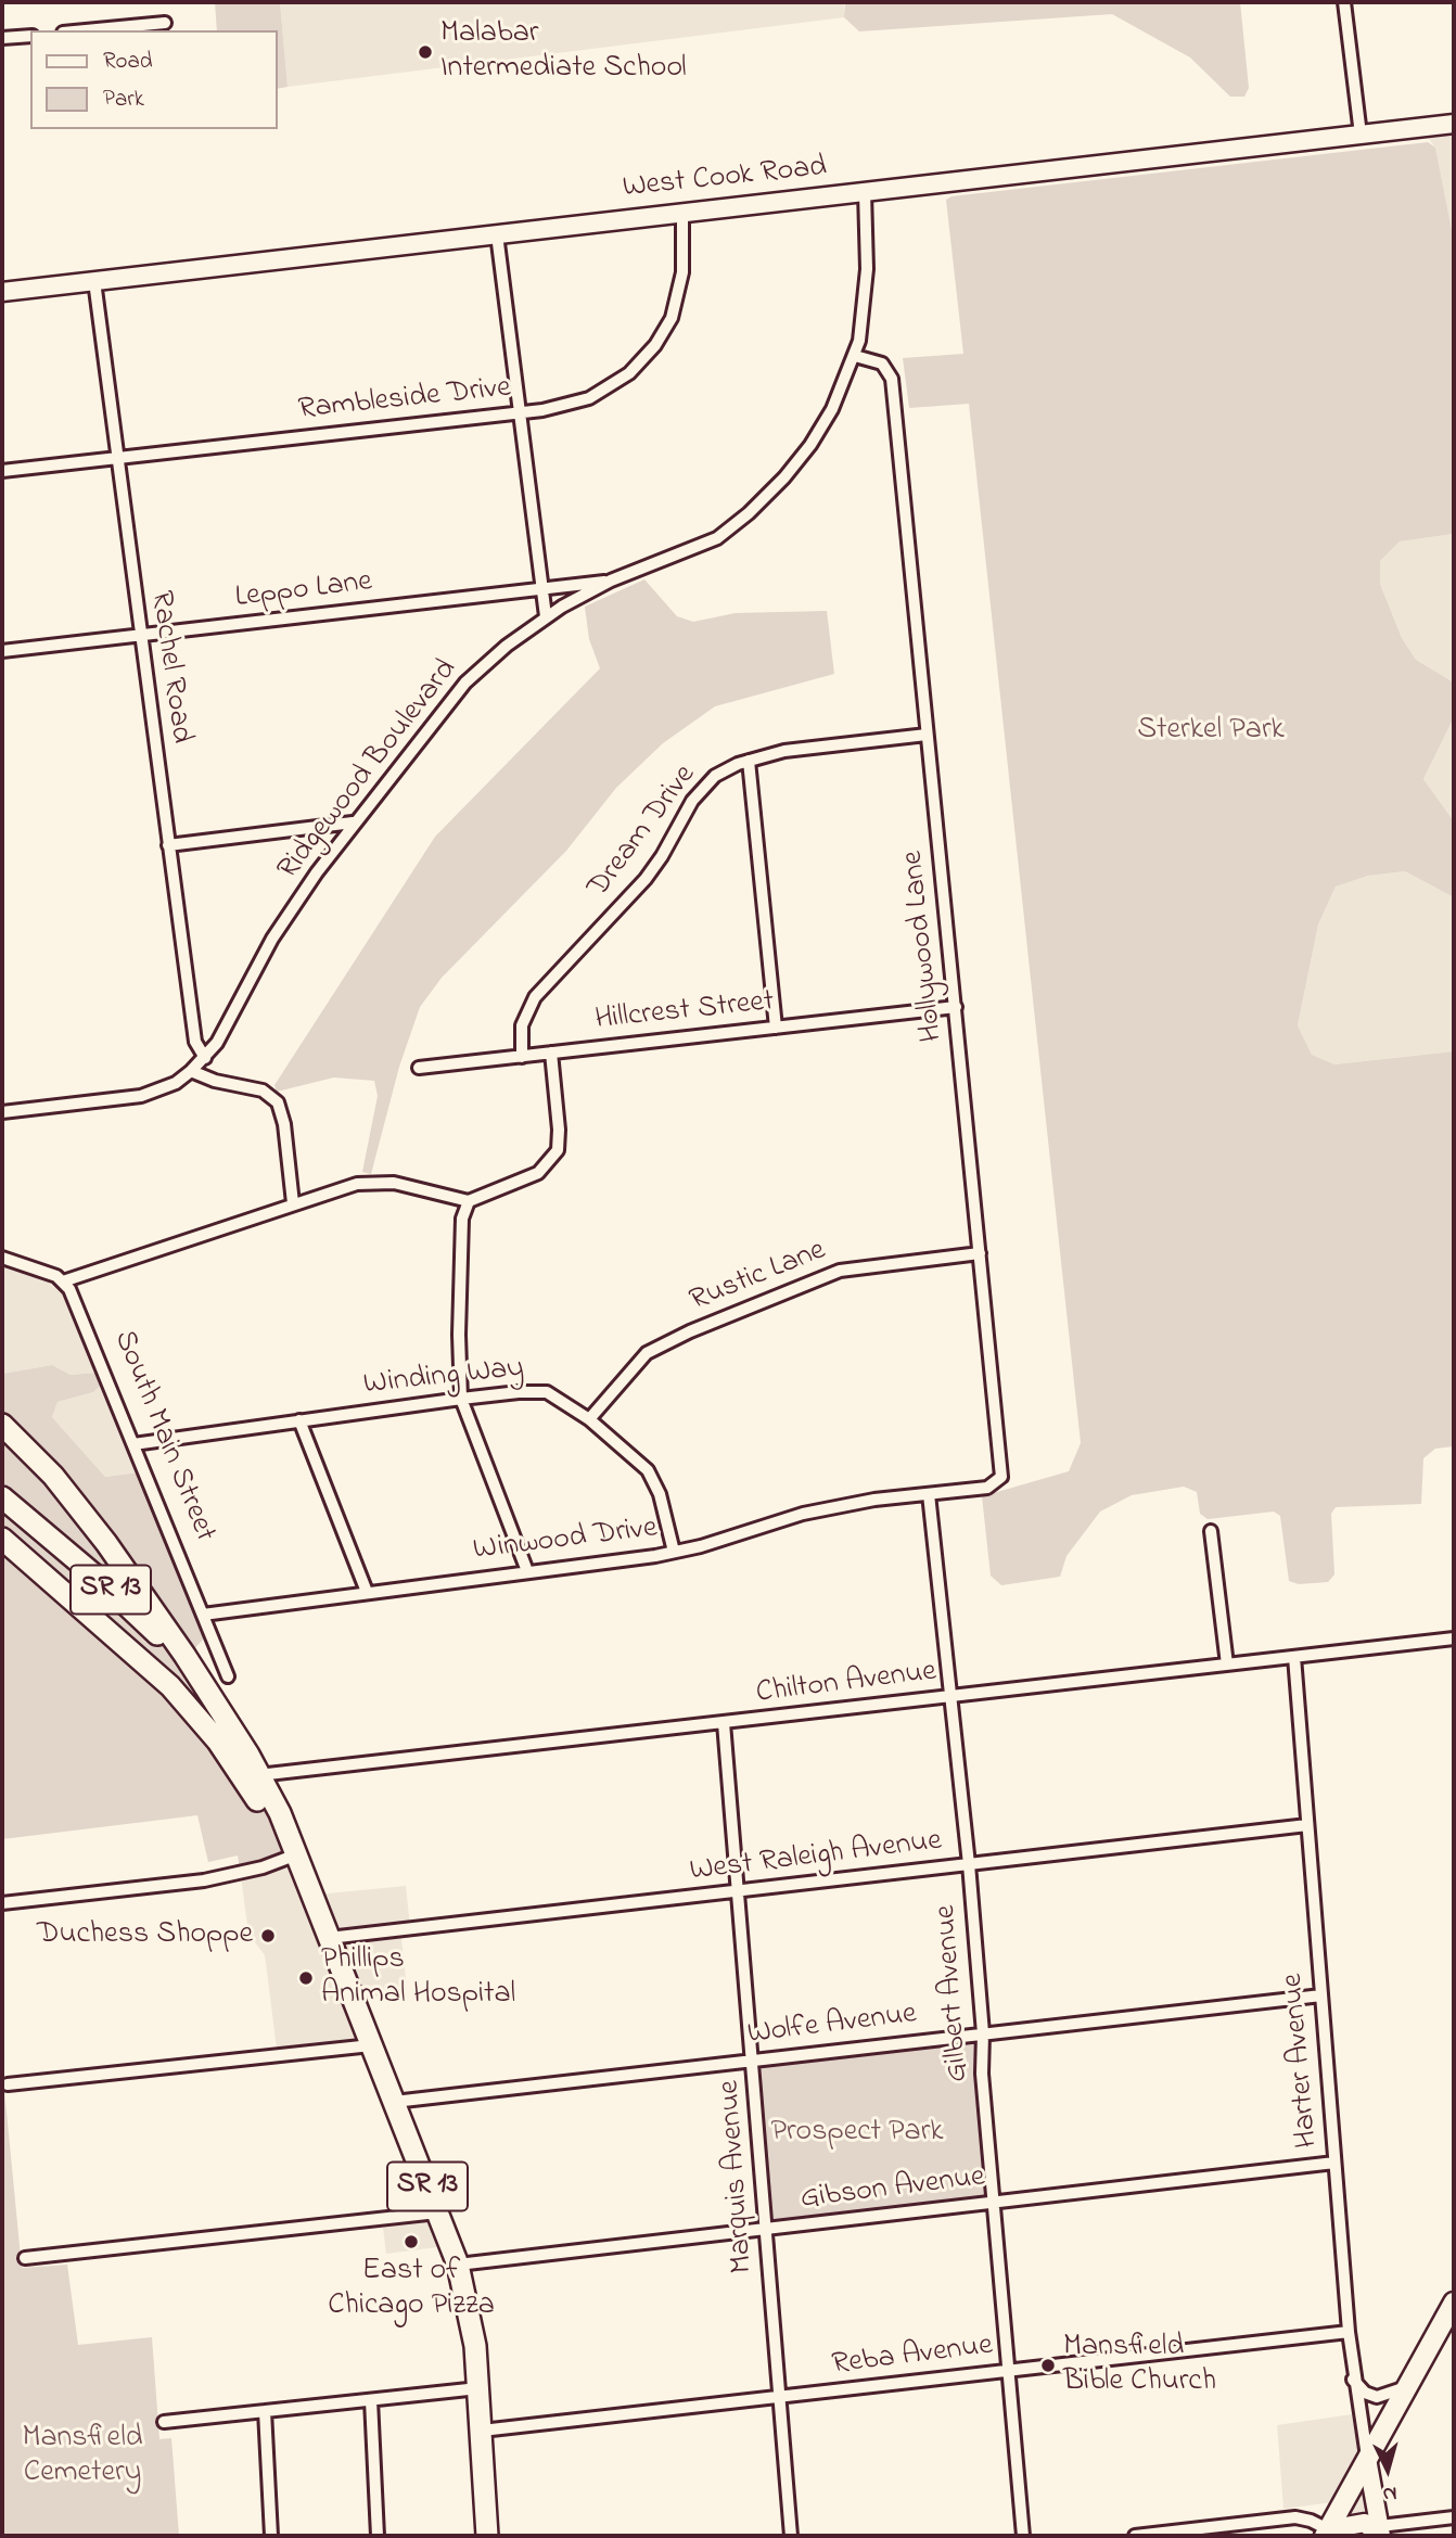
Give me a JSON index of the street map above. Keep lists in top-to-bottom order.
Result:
{
  "streets": {
    "highway": ["SR 13"],
    "main road": ["West Cook Road"],
    "street": [
      "Rambleside Drive",
      "Leppo Lane",
      "Rachel Road",
      "Ridgewood Boulevard",
      "Dream Drive",
      "Hollywood Lane",
      "Hillcrest Street",
      "Rustic Lane",
      "Winding Way",
      "South Main Street",
      "Winwood Drive",
      "Chilton Avenue",
      "West Raleigh Avenue",
      "Gilbert Avenue",
      "Wolfe Avenue",
      "Harter Avenue",
      "Marquis Avenue",
      "Gibson Avenue",
      "Reba Avenue"
    ]
  },
  "crossings": [
    ["West Cook Road", "Rambleside Drive"],
    ["West Cook Road", "Rachel Road"],
    ["West Cook Road", "Ridgewood Boulevard"],
    ["Rambleside Drive", "Rachel Road"],
    ["Leppo Lane", "Rachel Road"],
    ["Leppo Lane", "Ridgewood Boulevard"],
    ["Rachel Road", "Ridgewood Boulevard"],
    ["Ridgewood Boulevard", "Hollywood Lane"],
    ["Dream Drive", "Hollywood Lane"],
    ["Dream Drive", "Hillcrest Street"],
    ["Hollywood Lane", "Hillcrest Street"],
    ["Hollywood Lane", "Rustic Lane"],
    ["Hollywood Lane", "Winwood Drive"],
    ["Hollywood Lane", "Gilbert Avenue"],
    ["Rustic Lane", "Winding Way"],
    ["Winding Way", "South Main Street"],
    ["Winding Way", "Winwood Drive"],
    ["South Main Street", "Winwood Drive"],
    ["Winwood Drive", "Gilbert Avenue"],
    ["SR 13", "Chilton Avenue"],
    ["SR 13", "West Raleigh Avenue"],
    ["SR 13", "Wolfe Avenue"],
    ["SR 13", "Gibson Avenue"],
    ["SR 13", "Reba Avenue"],
    ["Chilton Avenue", "Gilbert Avenue"],
    ["Chilton Avenue", "Harter Avenue"],
    ["Chilton Avenue", "Marquis Avenue"],
    ["West Raleigh Avenue", "Gilbert Avenue"],
    ["West Raleigh Avenue", "Harter Avenue"],
    ["West Raleigh Avenue", "Marquis Avenue"],
    ["Gilbert Avenue", "Wolfe Avenue"],
    ["Gilbert Avenue", "Gibson Avenue"],
    ["Gilbert Avenue", "Reba Avenue"],
    ["Wolfe Avenue", "Harter Avenue"],
    ["Wolfe Avenue", "Marquis Avenue"],
    ["Harter Avenue", "Gibson Avenue"],
    ["Harter Avenue", "Reba Avenue"],
    ["Marquis Avenue", "Gibson Avenue"],
    ["Marquis Avenue", "Reba Avenue"]
  ],
  "parks": ["Sterkel Park", "Prospect Park", "Mansfield Cemetery"],
  "places": [
    "Malabar Intermediate School",
    "Duchess Shoppe",
    "Phillips Animal Hospital",
    "East of Chicago Pizza",
    "Mansfield Bible Church"
  ],
  "legend": ["Road", "Park"],
  "north": "bottom"
}
